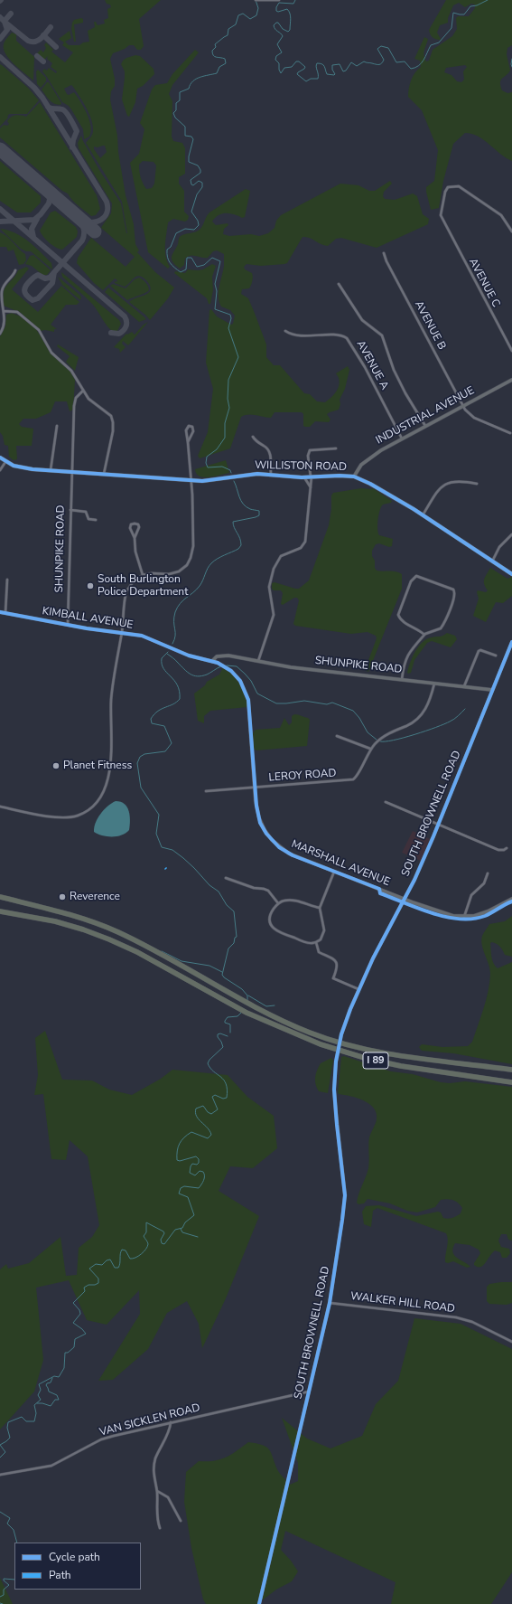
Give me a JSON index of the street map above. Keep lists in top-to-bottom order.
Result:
{
  "streets": {
    "highway": ["I 89"],
    "main road": ["WILLISTON ROAD"],
    "street": [
      "AVENUE C",
      "AVENUE B",
      "AVENUE A",
      "INDUSTRIAL AVENUE",
      "SHUNPIKE ROAD",
      "KIMBALL AVENUE",
      "LEROY ROAD",
      "SOUTH BROWNELL ROAD",
      "MARSHALL AVENUE",
      "WALKER HILL ROAD",
      "VAN SICKLEN ROAD"
    ]
  },
  "crossings": [
    ["AVENUE B", "INDUSTRIAL AVENUE"],
    ["AVENUE A", "INDUSTRIAL AVENUE"],
    ["INDUSTRIAL AVENUE", "WILLISTON ROAD"],
    ["WILLISTON ROAD", "SHUNPIKE ROAD"],
    ["SHUNPIKE ROAD", "KIMBALL AVENUE"],
    ["SHUNPIKE ROAD", "SOUTH BROWNELL ROAD"],
    ["SHUNPIKE ROAD", "MARSHALL AVENUE"],
    ["KIMBALL AVENUE", "MARSHALL AVENUE"],
    ["LEROY ROAD", "MARSHALL AVENUE"],
    ["SOUTH BROWNELL ROAD", "MARSHALL AVENUE"],
    ["SOUTH BROWNELL ROAD", "WALKER HILL ROAD"],
    ["SOUTH BROWNELL ROAD", "VAN SICKLEN ROAD"]
  ],
  "places": ["South Burlington Police Department", "Planet Fitness", "Reverence"],
  "legend": ["Cycle path", "Path"]
}
